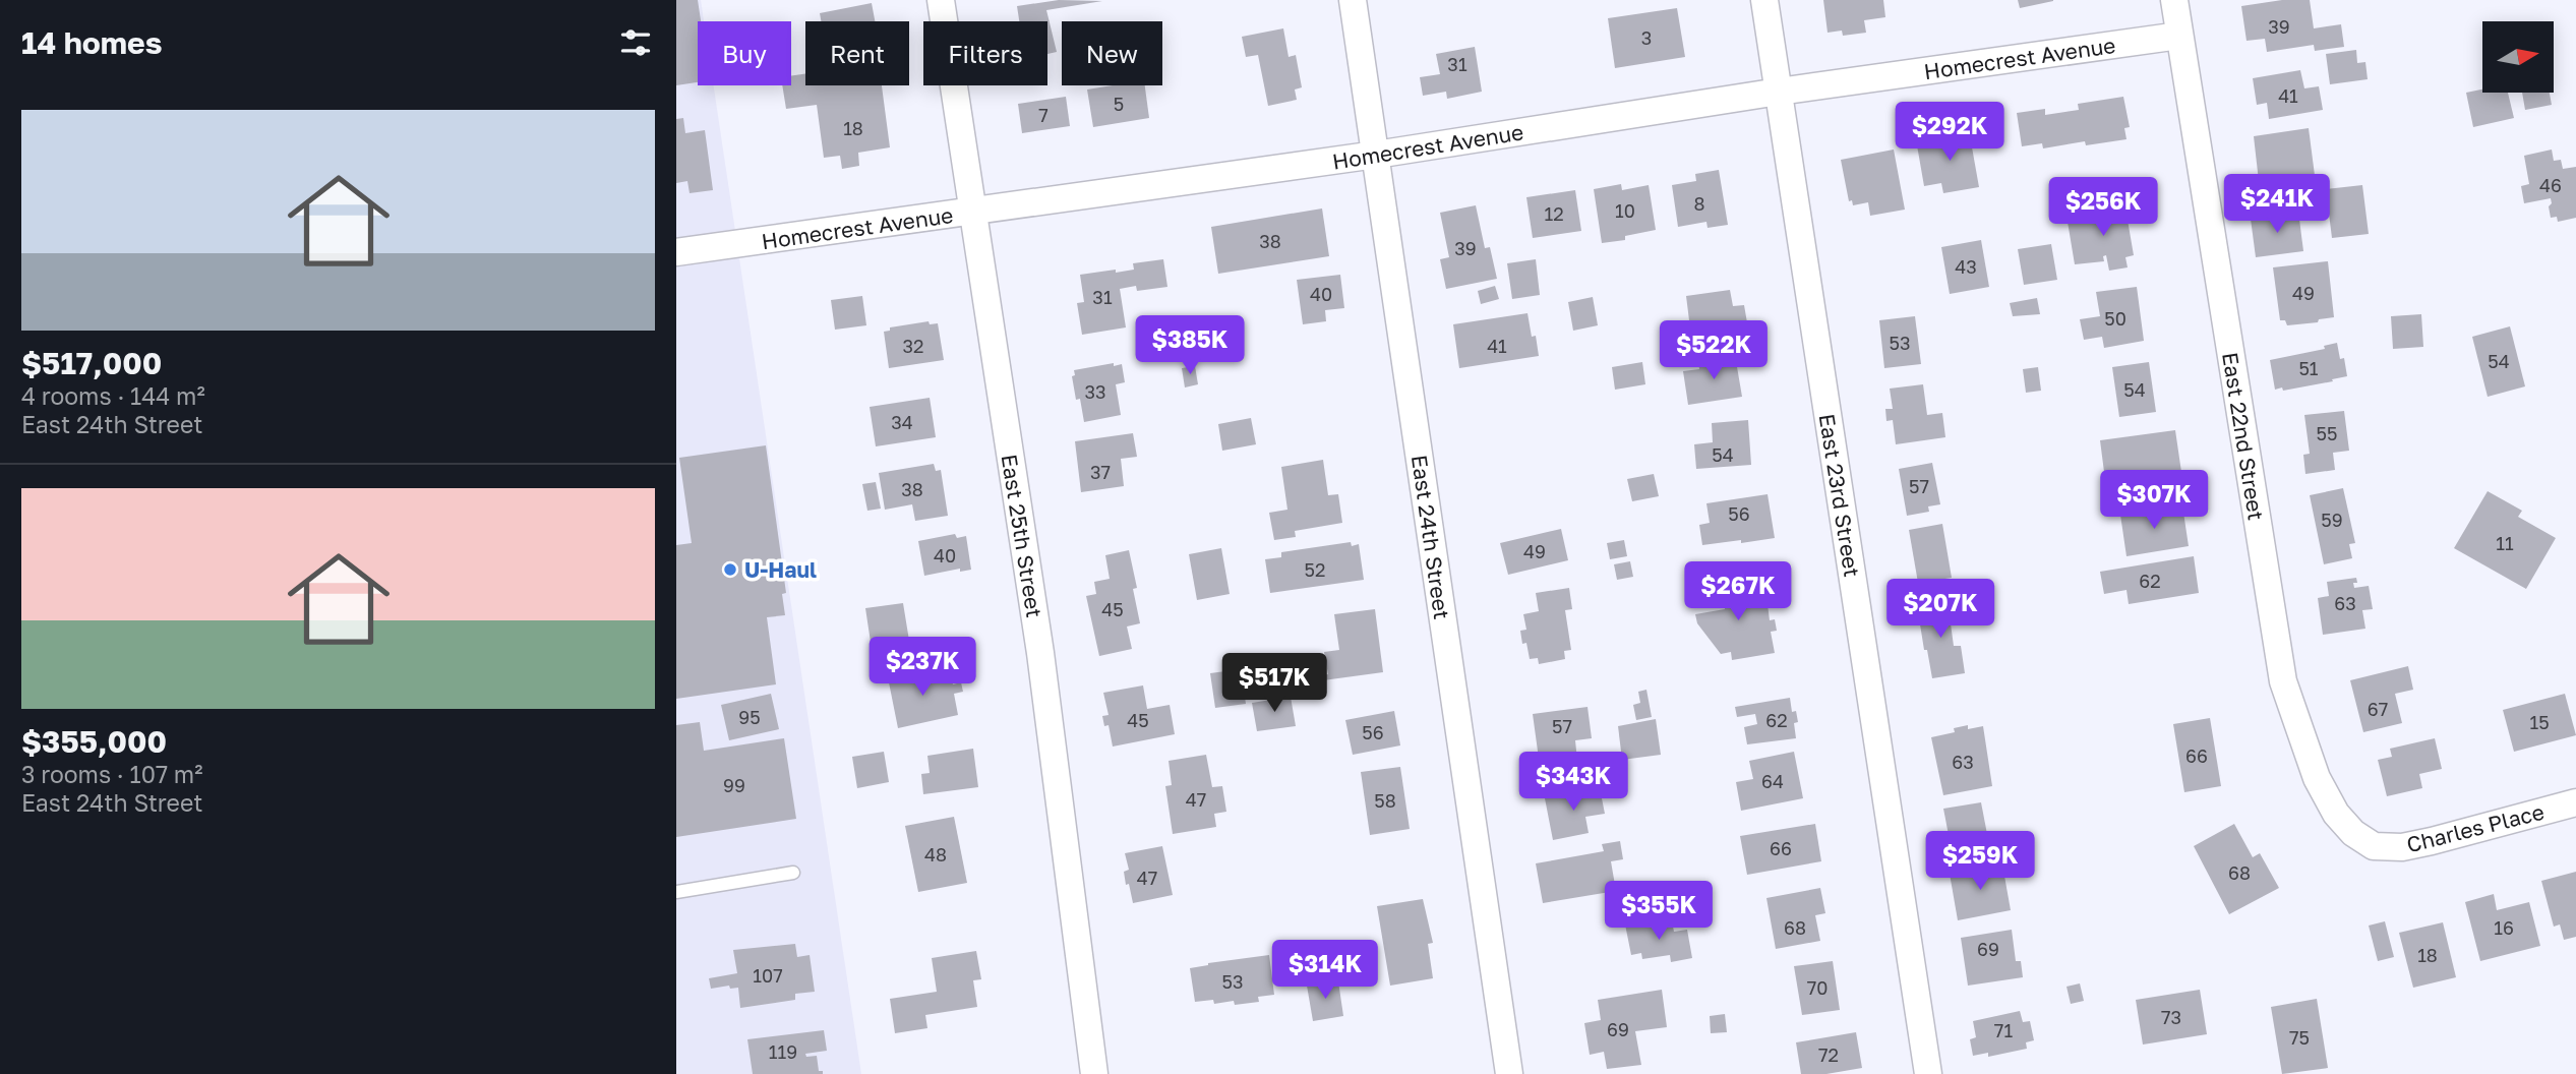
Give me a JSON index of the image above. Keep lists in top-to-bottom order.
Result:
{
  "streets": {
    "street": [
      "Homecrest Avenue",
      "East 22nd Street",
      "East 23rd Street",
      "East 25th Street",
      "East 24th Street",
      "Charles Place"
    ]
  },
  "crossings": [
    ["Homecrest Avenue", "East 22nd Street"],
    ["Homecrest Avenue", "East 23rd Street"],
    ["Homecrest Avenue", "East 25th Street"],
    ["Homecrest Avenue", "East 24th Street"],
    ["East 22nd Street", "Charles Place"]
  ],
  "places": ["U-Haul"],
  "house_numbers": [
    "39",
    "3",
    "31",
    "41",
    "5",
    "7",
    "18",
    "46",
    "8",
    "10",
    "12",
    "38",
    "39",
    "43",
    "49",
    "40",
    "31",
    "50",
    "53",
    "32",
    "41",
    "54",
    "51",
    "54",
    "33",
    "34",
    "55",
    "54",
    "37",
    "57",
    "38",
    "56",
    "59",
    "11",
    "49",
    "40",
    "52",
    "62",
    "63",
    "45",
    "67",
    "95",
    "45",
    "62",
    "15",
    "57",
    "56",
    "66",
    "63",
    "64",
    "99",
    "47",
    "58",
    "66",
    "48",
    "68",
    "47",
    "68",
    "16",
    "69",
    "18",
    "107",
    "53",
    "70",
    "73",
    "69",
    "71",
    "75",
    "119",
    "72"
  ],
  "north": "right",
  "page": {
    "heading": "14 homes",
    "chip": [
      "Buy",
      "Rent",
      "Filters",
      "New"
    ],
    "list": [
      {
        "name": "$517,000",
        "note": "4 rooms · 144 m² · East 24th Street"
      },
      {
        "name": "$355,000",
        "note": "3 rooms · 107 m² · East 24th Street"
      }
    ],
    "price": [
      "$292K",
      "$241K",
      "$256K",
      "$385K",
      "$522K",
      "$307K",
      "$267K",
      "$207K",
      "$237K",
      "$517K",
      "$343K",
      "$259K",
      "$355K",
      "$314K"
    ]
  }
}
